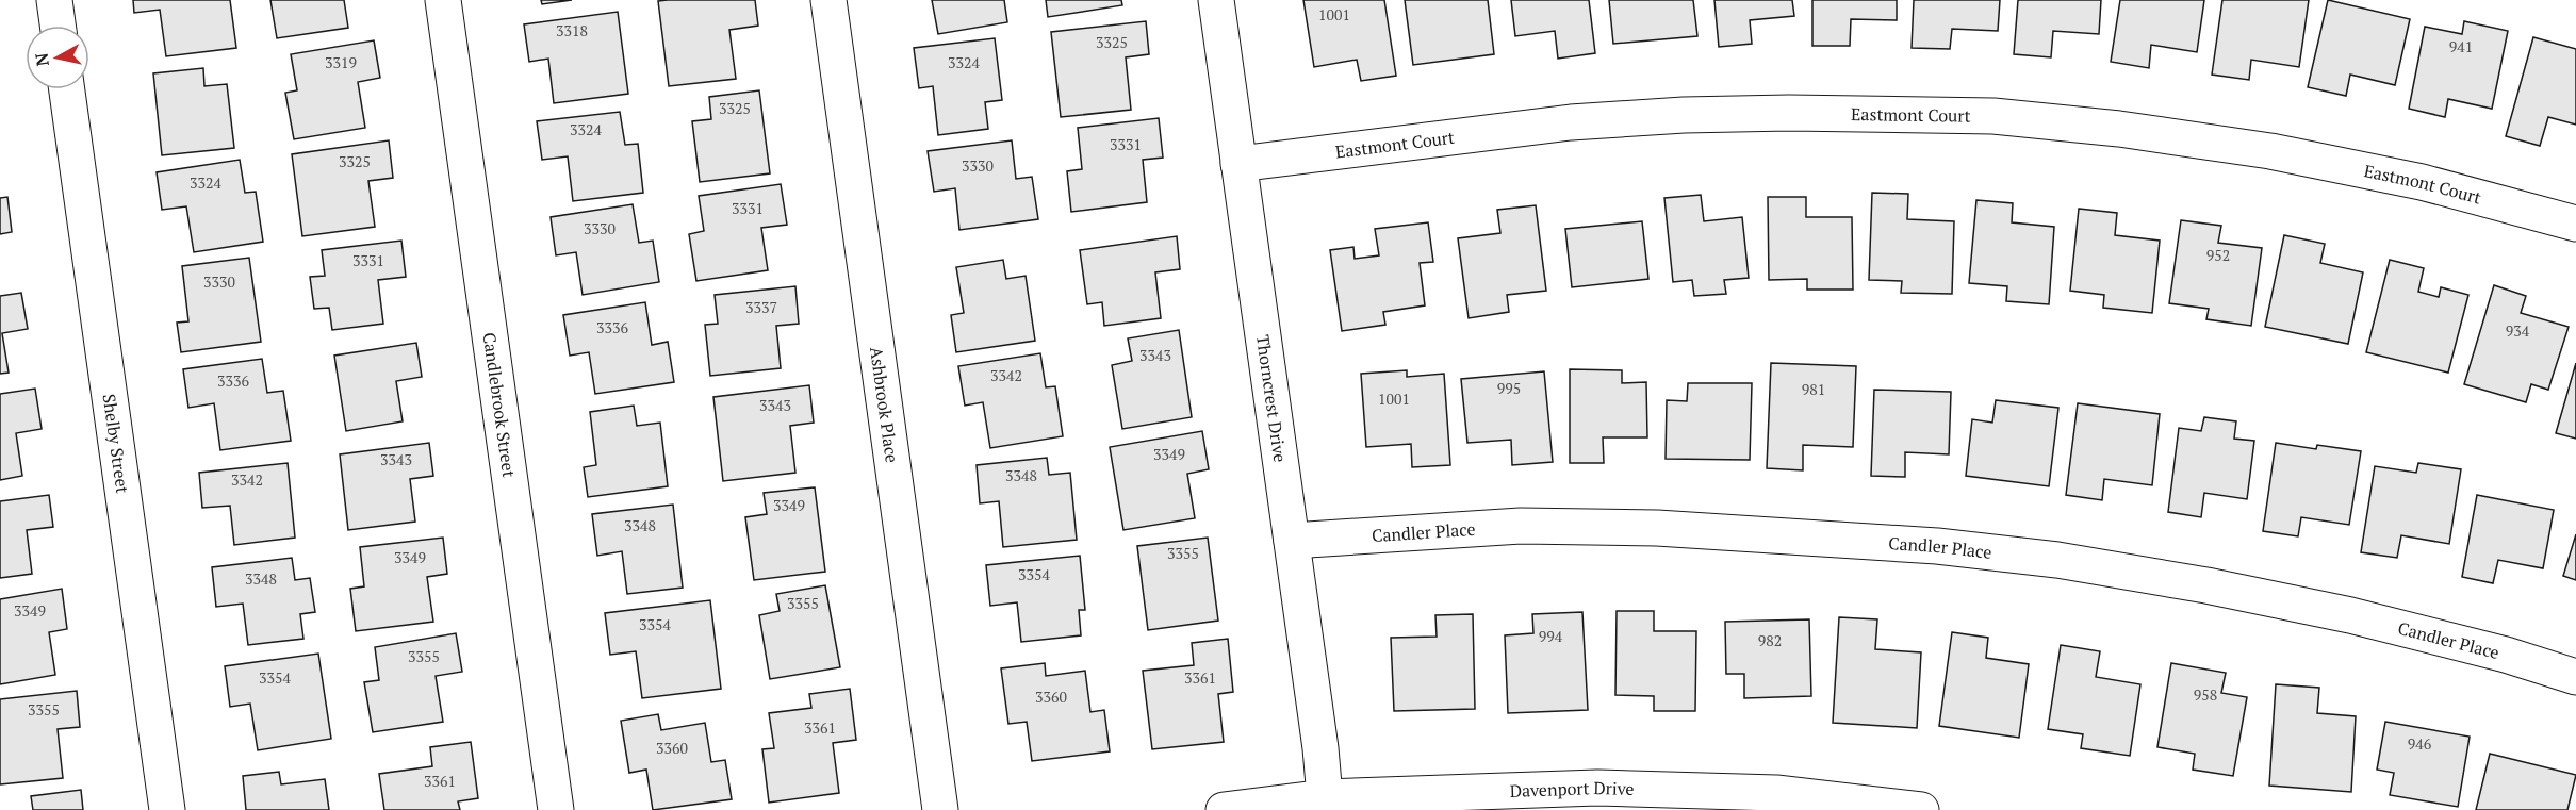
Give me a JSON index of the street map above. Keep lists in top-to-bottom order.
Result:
{
  "streets": {
    "street": [
      "Eastmont Court",
      "Thorncrest Drive",
      "Candlebrook Street",
      "Ashbrook Place",
      "Shelby Street",
      "Candler Place",
      "Davenport Drive"
    ]
  },
  "crossings": [
    ["Eastmont Court", "Thorncrest Drive"],
    ["Thorncrest Drive", "Candler Place"],
    ["Thorncrest Drive", "Davenport Drive"]
  ],
  "house_numbers": [
    "1001",
    "3318",
    "3325",
    "941",
    "3319",
    "3324",
    "3325",
    "3324",
    "3331",
    "3325",
    "3330",
    "3324",
    "3331",
    "3330",
    "952",
    "3331",
    "3330",
    "3337",
    "3336",
    "934",
    "3343",
    "3342",
    "3336",
    "995",
    "981",
    "1001",
    "3343",
    "3349",
    "3343",
    "3348",
    "3342",
    "3349",
    "3348",
    "3355",
    "3349",
    "3354",
    "3348",
    "3355",
    "3349",
    "3354",
    "994",
    "982",
    "3355",
    "3354",
    "3361",
    "958",
    "3360",
    "3355",
    "3361",
    "946",
    "3360",
    "3361"
  ],
  "north": "left"
}
